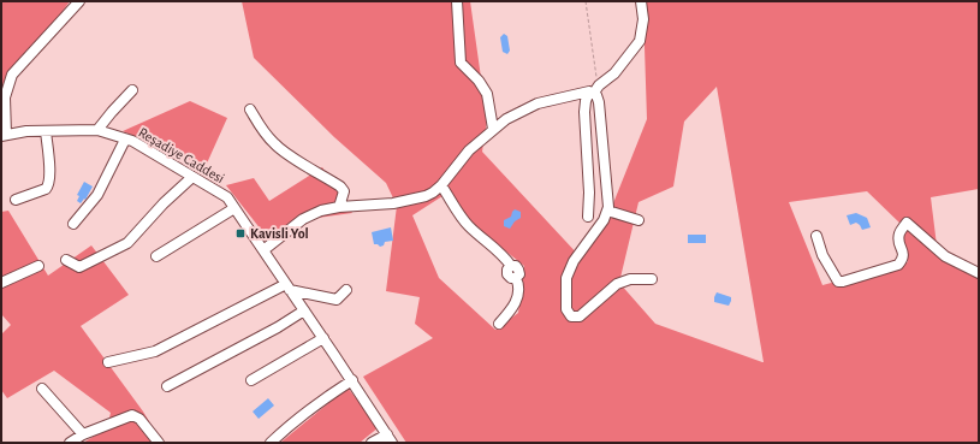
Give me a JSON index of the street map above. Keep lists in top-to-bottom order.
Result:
{
  "streets": {
    "street": ["Reşadiye Caddesi"]
  },
  "places": {
    "transit": ["Kavisli Yol"]
  }
}
